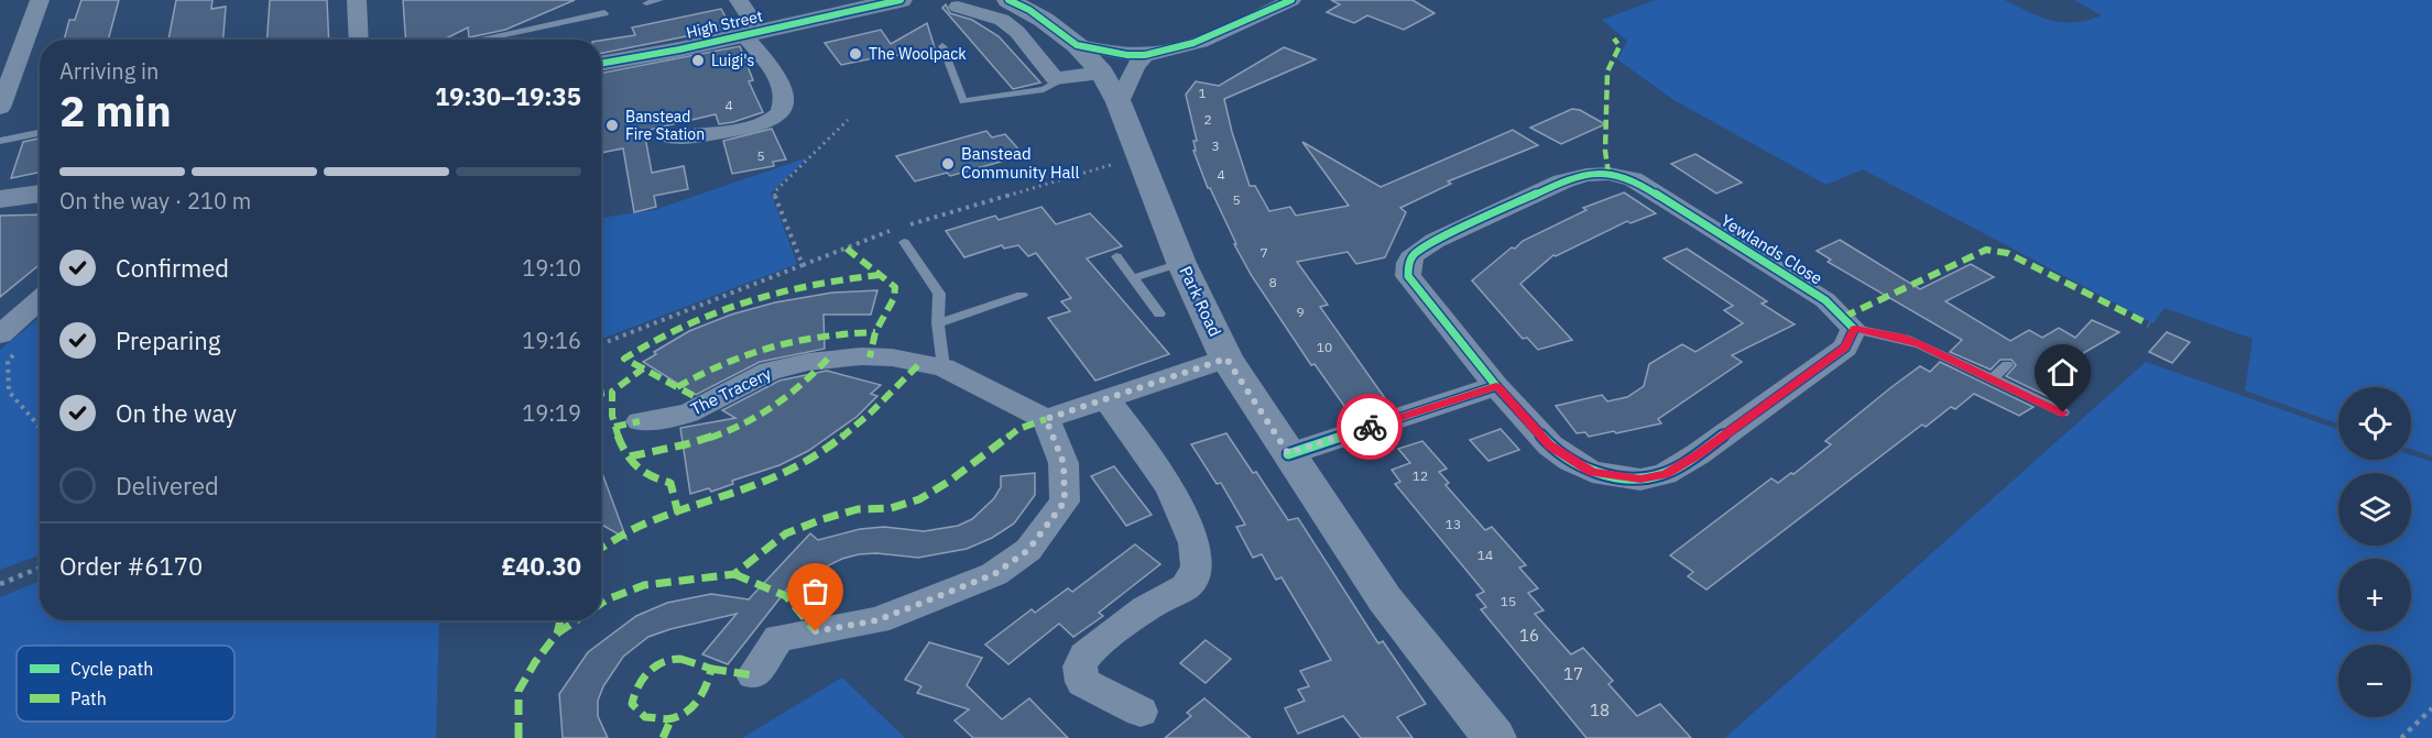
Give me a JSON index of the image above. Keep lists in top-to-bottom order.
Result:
{
  "streets": {
    "main road": ["High Street"],
    "street": ["Yewlands Close", "Park Road", "The Tracery"]
  },
  "places": [
    "The Woolpack",
    "Luigi's",
    "Banstead Fire Station",
    "Banstead Community Hall"
  ],
  "house_numbers": [
    "1",
    "4",
    "2",
    "3",
    "5",
    "4",
    "5",
    "7",
    "8",
    "9",
    "10",
    "12",
    "13",
    "14",
    "15",
    "16",
    "17",
    "18"
  ],
  "legend": ["Cycle path", "Path"],
  "page": {
    "heading": ["2 min", "Arriving in", "19:30–19:35"],
    "panel": ["Order #6170", "£40.30"],
    "bar": "On the way · 210 m",
    "list": [
      ["Confirmed", "19:10"],
      ["Preparing", "19:16"],
      ["On the way", "19:19"],
      "Delivered"
    ],
    "map_buttons": ["+", "−"]
  }
}
